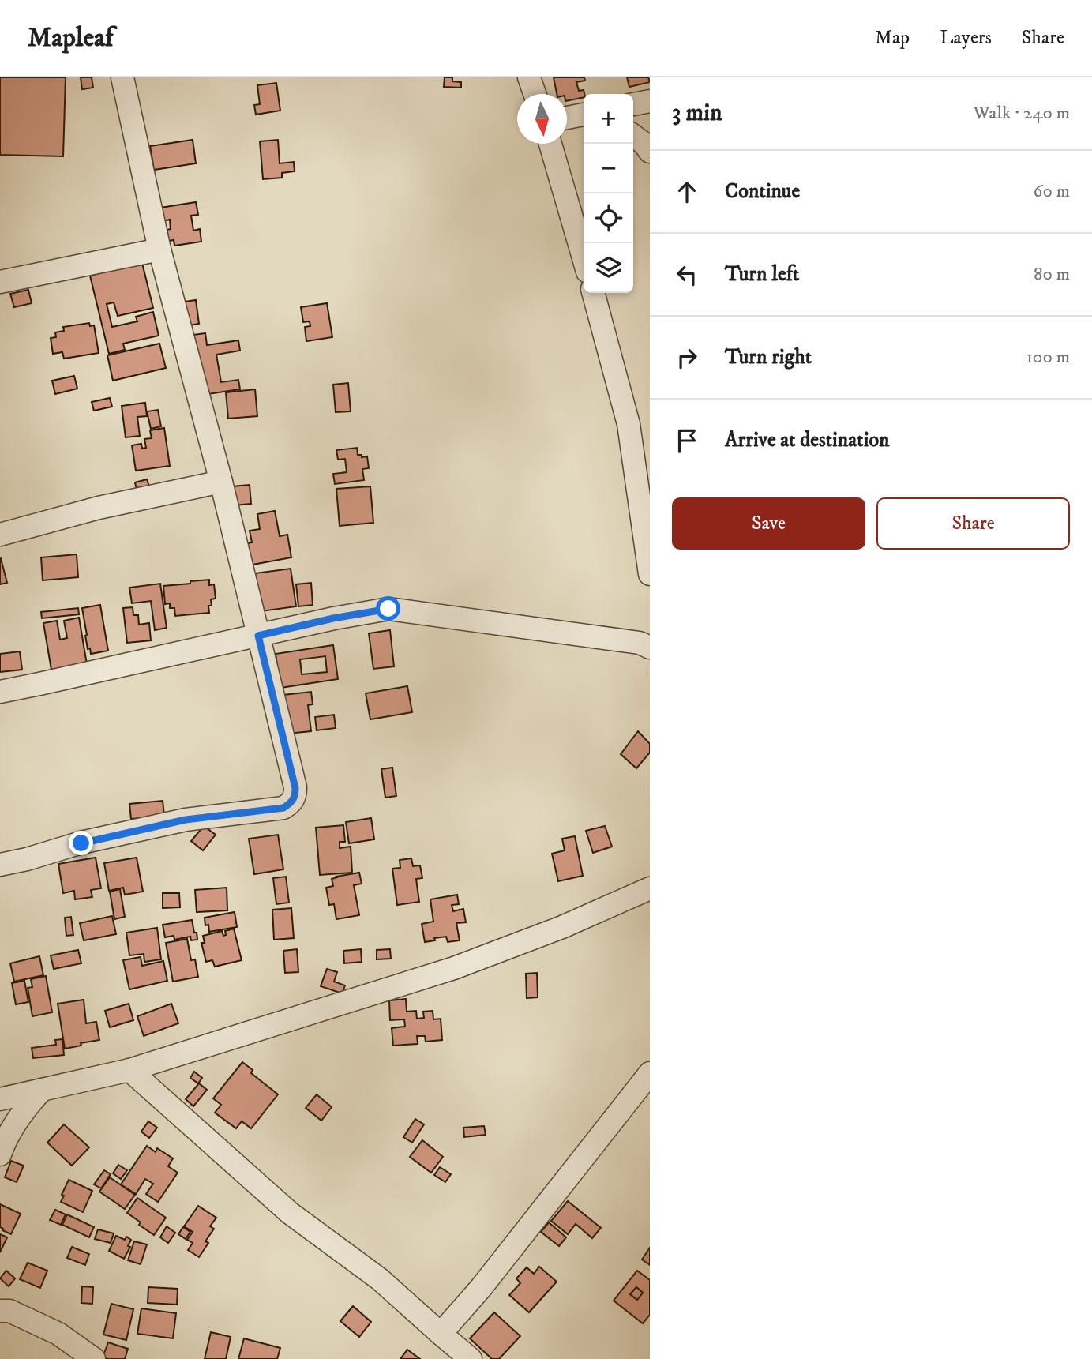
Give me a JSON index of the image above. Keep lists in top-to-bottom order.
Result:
{
  "north": "bottom",
  "page": {
    "header": "Mapleaf",
    "nav": ["Map", "Layers", "Share"],
    "heading": ["3 min", "Walk · 240 m"],
    "map_buttons": ["+", "−"],
    "list": [
      ["Continue", "60 m"],
      ["Turn left", "80 m"],
      ["Turn right", "100 m"],
      "Arrive at destination"
    ],
    "buttons": ["Save", "Share"]
  }
}
